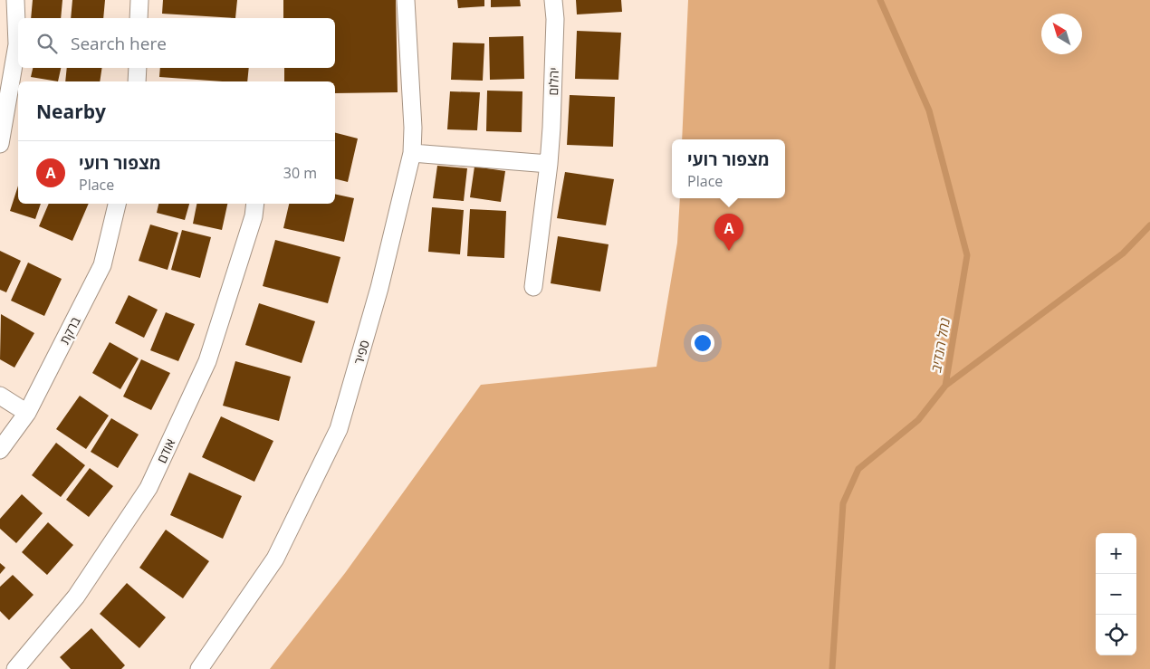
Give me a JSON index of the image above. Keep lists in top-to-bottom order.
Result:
{
  "streets": {
    "street": [
      "יהלום",
      "ברקת",
      "ספיר",
      "אודם"
    ]
  },
  "water": ["נחל הנדיב"],
  "north": "top left",
  "page": {
    "search": "Search here",
    "heading": "Nearby",
    "popup": ["מצפור רועי", "Place"],
    "list": [
      {
        "mark": "A",
        "name": "מצפור רועי",
        "note": "Place",
        "value": "30 m"
      }
    ],
    "pins": "A",
    "map_buttons": ["+", "−"]
  }
}
